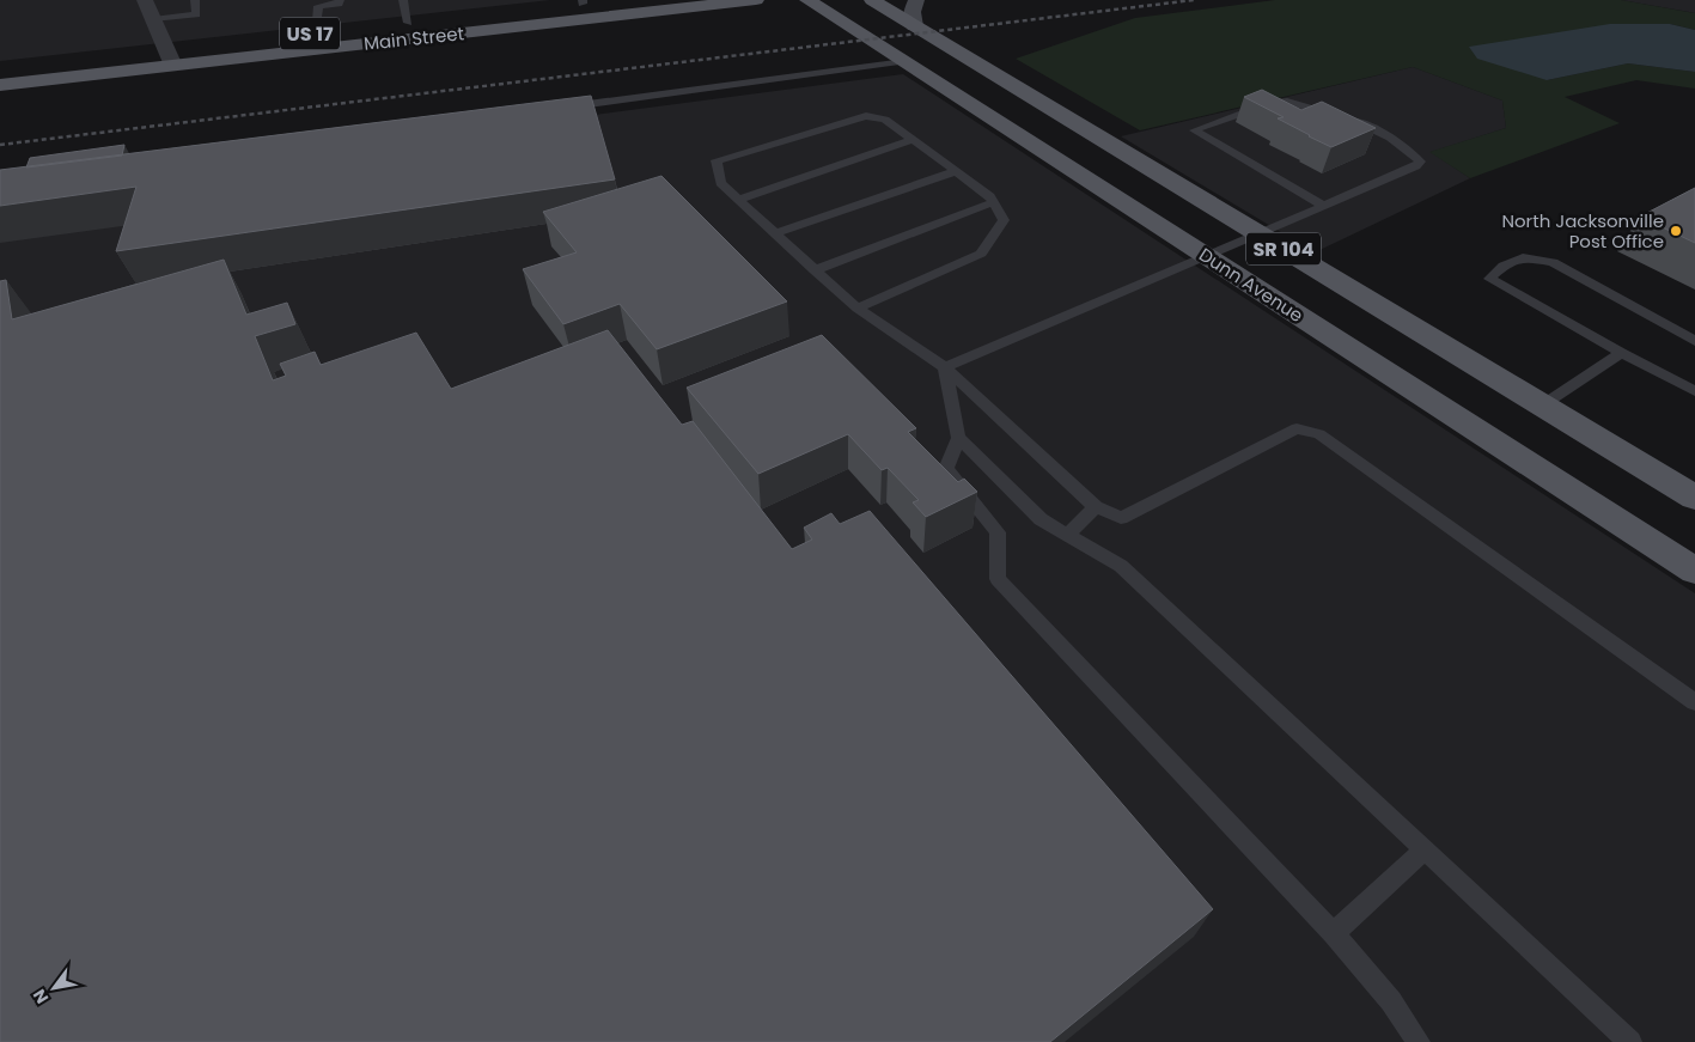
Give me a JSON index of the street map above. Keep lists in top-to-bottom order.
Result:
{
  "streets": {
    "main road": [
      "US 17",
      "Main Street",
      "SR 104",
      "Dunn Avenue"
    ]
  },
  "places": ["North Jacksonville Post Office"],
  "north": "bottom left"
}
